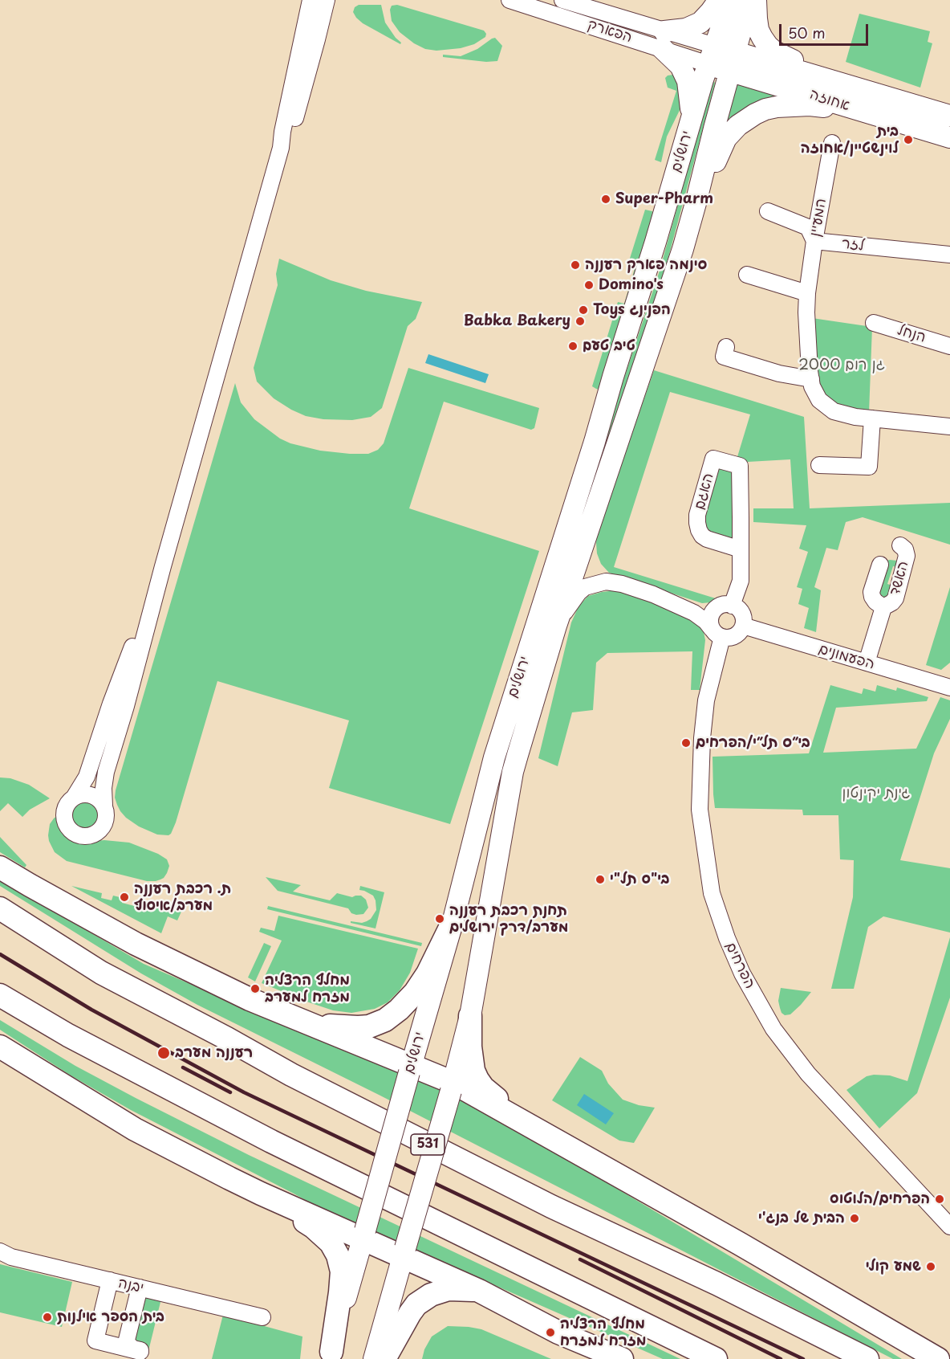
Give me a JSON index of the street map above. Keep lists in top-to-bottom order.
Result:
{
  "streets": {
    "highway": ["531"],
    "main road": ["אחוזה", "ירושלים"],
    "street": [
      "הפארק",
      "המעיין",
      "לזר",
      "הנחל",
      "האגם",
      "האשד",
      "הפעמונים",
      "הפרחים",
      "יבנה"
    ]
  },
  "crossings": [
    ["הפארק", "אחוזה"],
    ["הפארק", "ירושלים"],
    ["אחוזה", "ירושלים"],
    ["המעיין", "לזר"],
    ["האגם", "הפעמונים"],
    ["האגם", "הפרחים"],
    ["האשד", "הפעמונים"],
    ["הפעמונים", "הפרחים"]
  ],
  "parks": ["גן רום 2000", "גינת יקינטון"],
  "places": [
    "בית לוינשטיין/אחוזה",
    "Super-Pharm",
    "סינמה פארק רעננה",
    "Domino's",
    "Toys הפנינג",
    "Babka Bakery",
    "טיב טעם",
    "בי״ס תל״י/הפרחים",
    "בי\"ס תל\"י",
    "ת. רכבת רעננה מערב/איסוף",
    "תחנת רכבת רעננה מערב/דרך ירושלים",
    "מחלף הרצליה מזרח למערב",
    "רעננה מערב",
    "הפרחים/הלוטוס",
    "הבית של בנג'י",
    "שמע קולי",
    "בית הספר אילנות",
    "מחלף הרצליה מזרח למזרח"
  ],
  "scale_bar": "50 m"
}
